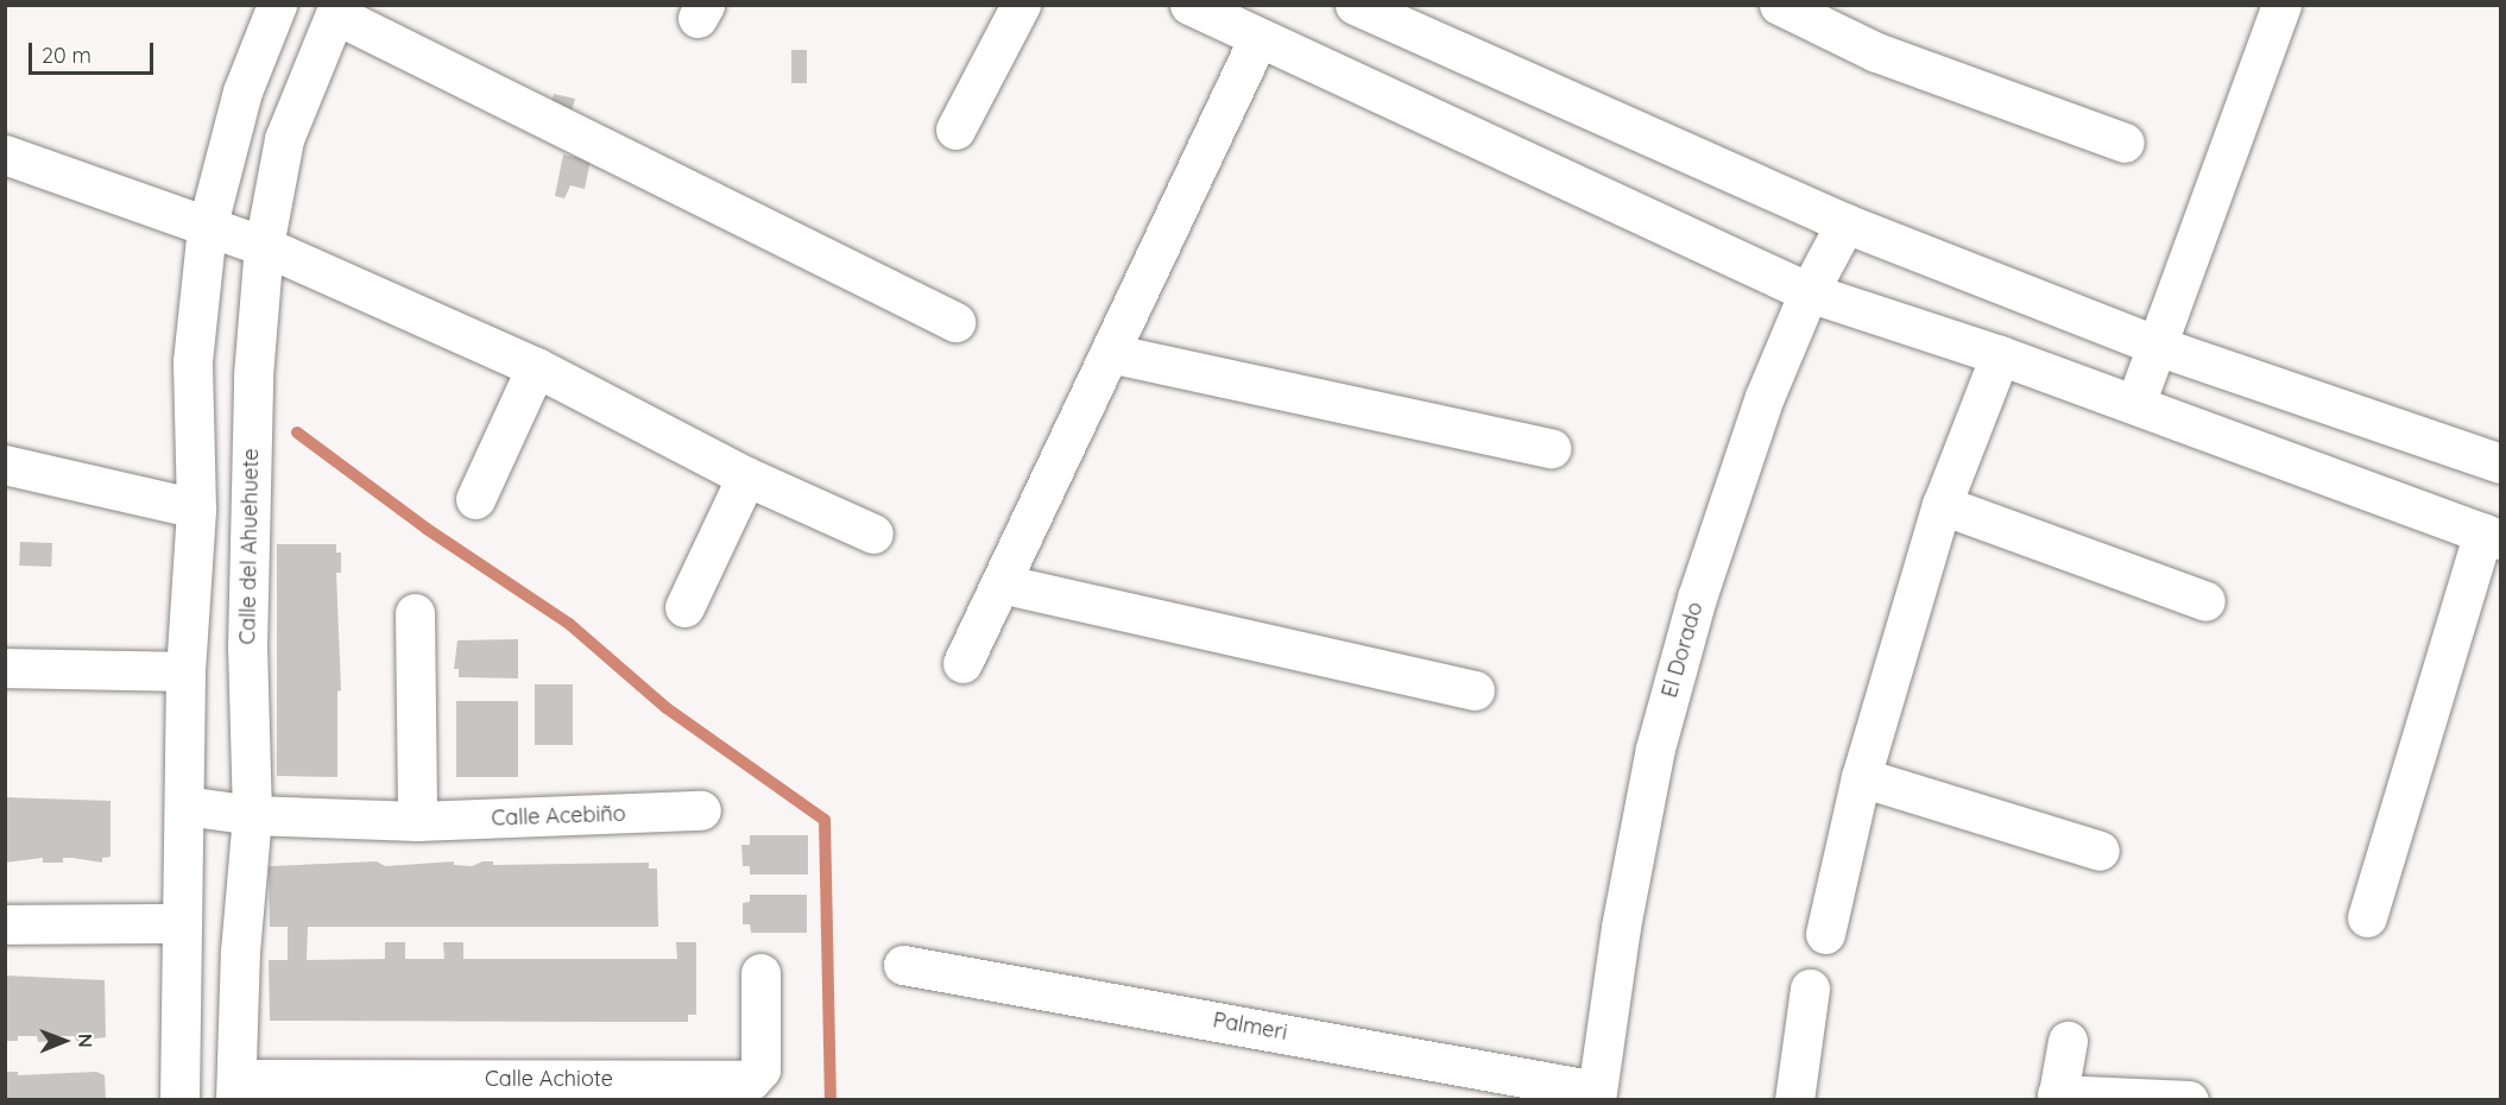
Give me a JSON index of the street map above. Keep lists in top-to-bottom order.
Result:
{
  "streets": {
    "street": [
      "Calle del Ahuehuete",
      "El Dorado",
      "Calle Acebiño",
      "Palmeri",
      "Calle Achiote"
    ]
  },
  "crossings": [
    ["Calle del Ahuehuete", "Calle Acebiño"],
    ["Calle del Ahuehuete", "Calle Achiote"],
    ["El Dorado", "Palmeri"]
  ],
  "scale_bar": "20 m",
  "north": "right"
}
